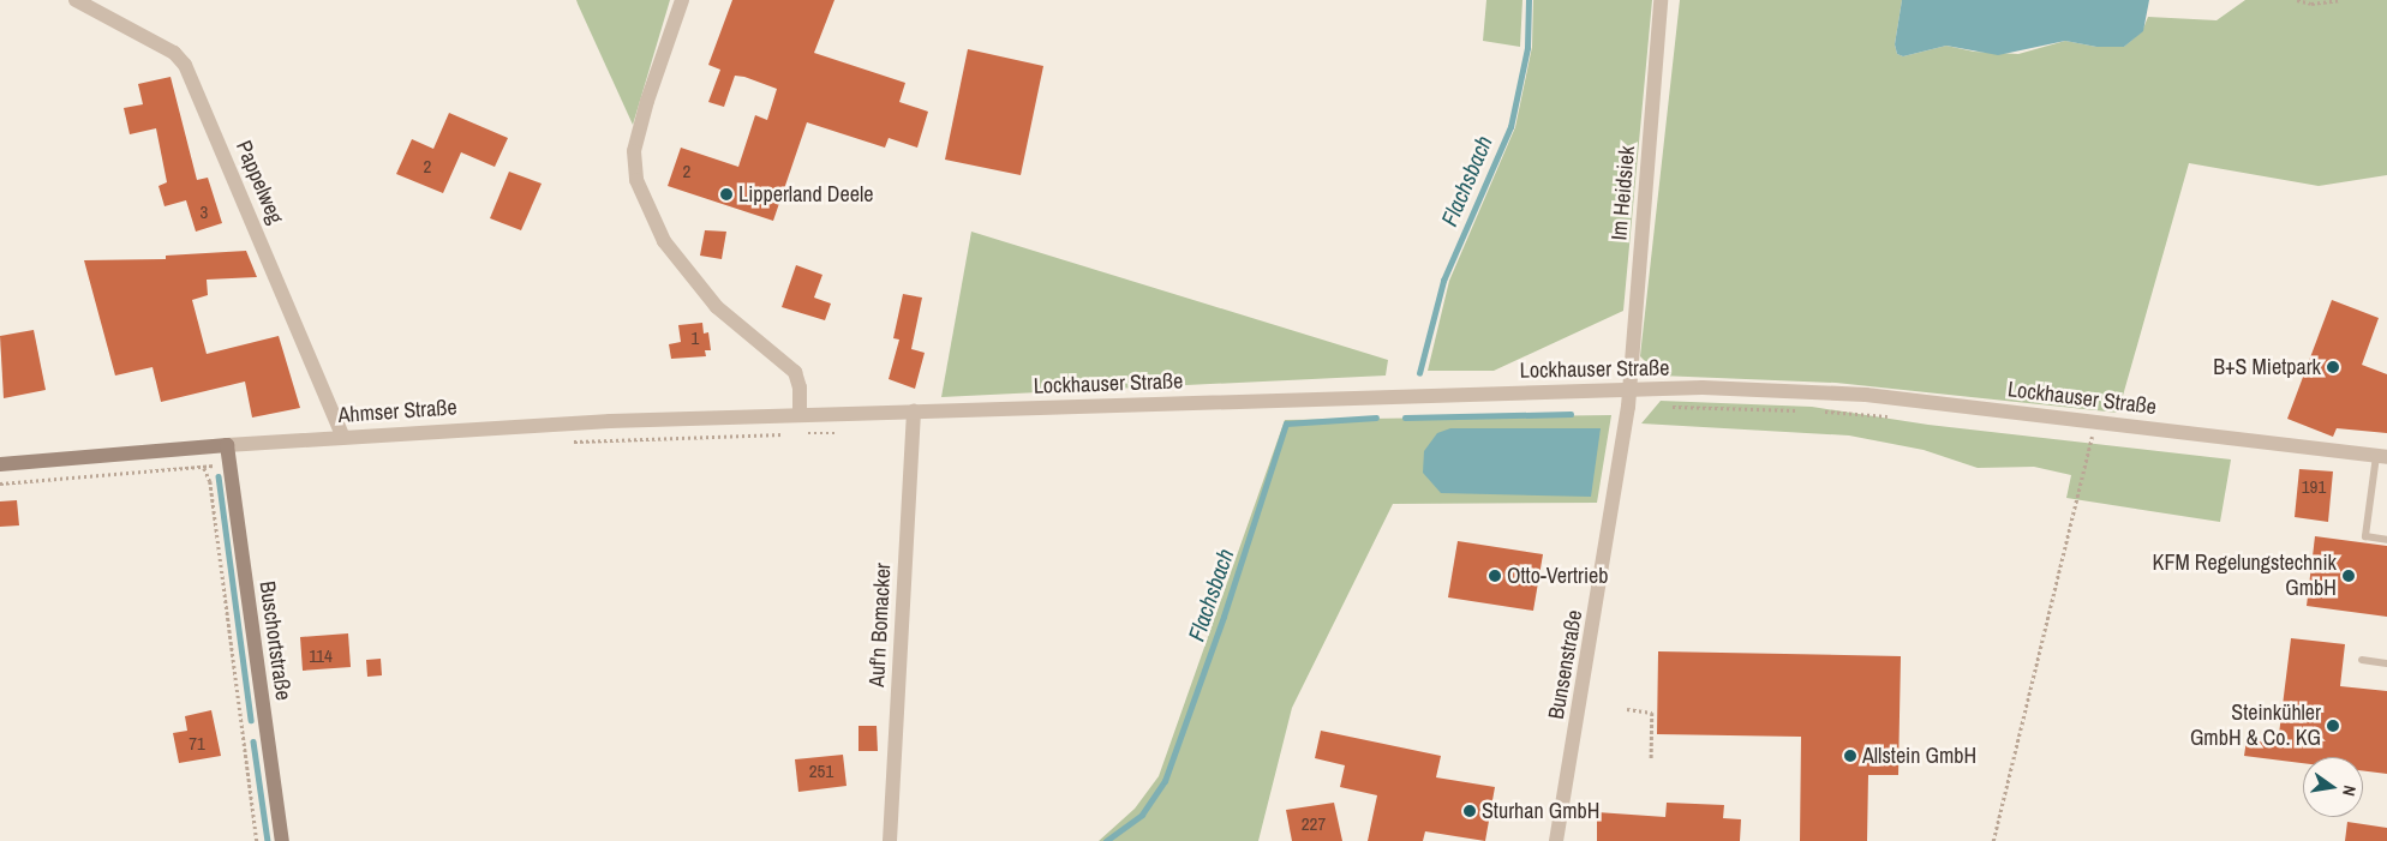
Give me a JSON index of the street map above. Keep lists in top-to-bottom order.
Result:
{
  "streets": {
    "main road": ["Ahmser Straße", "Buschortstraße"],
    "street": [
      "Pappelweg",
      "Im Heidsiek",
      "Lockhauser Straße",
      "Auf'n Bomacker",
      "Bunsenstraße"
    ]
  },
  "crossings": [
    ["Pappelweg", "Ahmser Straße"],
    ["Im Heidsiek", "Lockhauser Straße"],
    ["Im Heidsiek", "Bunsenstraße"],
    ["Lockhauser Straße", "Ahmser Straße"],
    ["Lockhauser Straße", "Auf'n Bomacker"],
    ["Lockhauser Straße", "Bunsenstraße"],
    ["Ahmser Straße", "Buschortstraße"]
  ],
  "water": ["Flachsbach"],
  "places": [
    "Lipperland Deele",
    "B+S Mietpark",
    "Otto-Vertrieb",
    "KFM Regelungstechnik GmbH",
    "Steinkühler GmbH & Co. KG",
    "Allstein GmbH",
    "Sturhan GmbH"
  ],
  "house_numbers": [
    "2",
    "2",
    "3",
    "1",
    "191",
    "114",
    "71",
    "251",
    "227"
  ],
  "north": "right"
}
